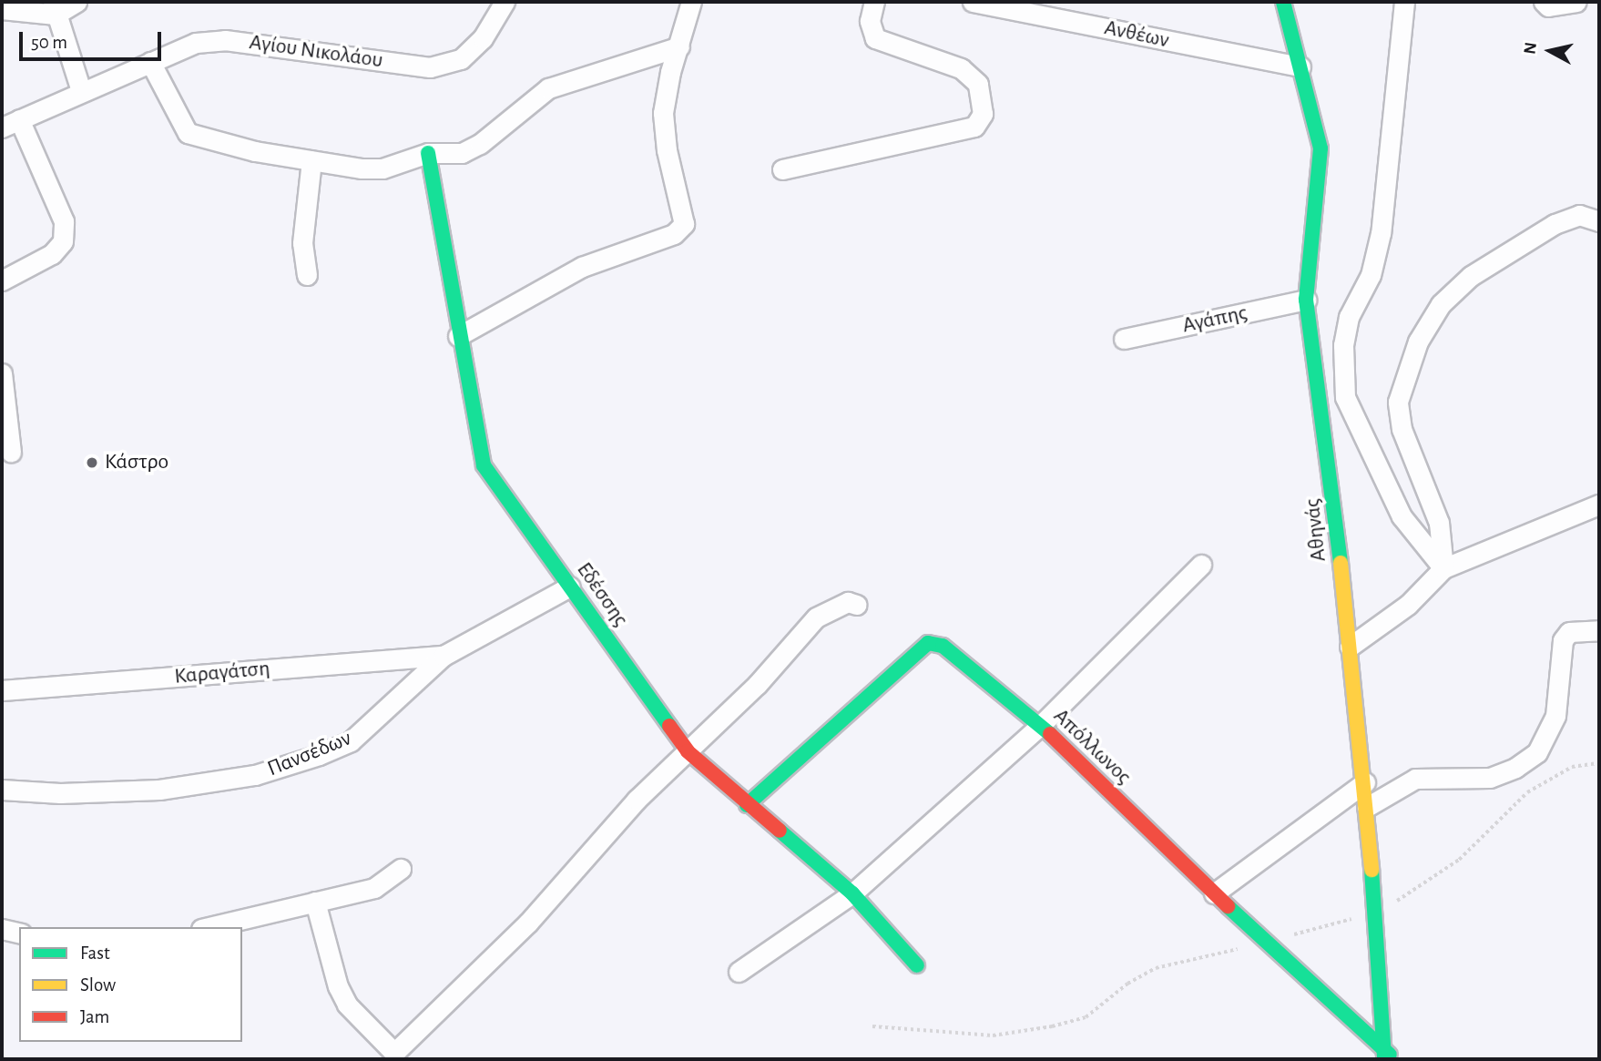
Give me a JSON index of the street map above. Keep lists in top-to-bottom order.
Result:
{
  "streets": {
    "street": [
      "Ανθέων",
      "Αγίου Νικολάου",
      "Αγάπης",
      "Αθηνάς",
      "Εδέσσης",
      "Καραγάτση",
      "Απόλλωνος",
      "Πανσέδων"
    ]
  },
  "crossings": [
    ["Ανθέων", "Αθηνάς"],
    ["Αγάπης", "Αθηνάς"],
    ["Αθηνάς", "Απόλλωνος"],
    ["Εδέσσης", "Απόλλωνος"],
    ["Εδέσσης", "Πανσέδων"],
    ["Καραγάτση", "Πανσέδων"]
  ],
  "places": ["Κάστρο"],
  "legend": ["Fast", "Slow", "Jam"],
  "scale_bar": "50 m",
  "north": "left"
}
